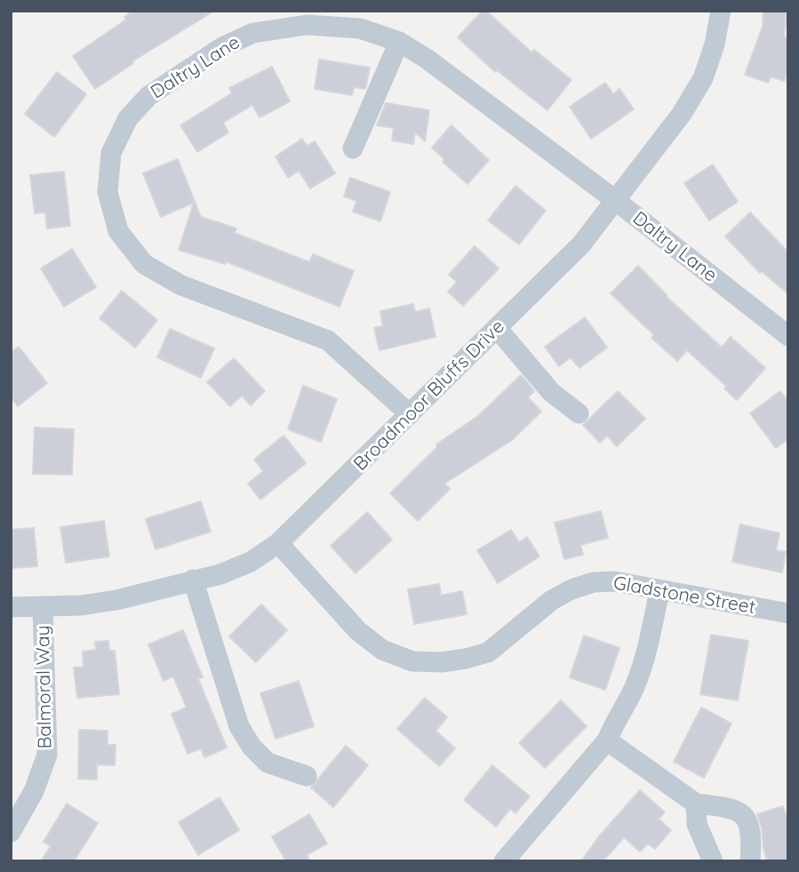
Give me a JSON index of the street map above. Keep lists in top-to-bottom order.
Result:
{
  "streets": {
    "street": [
      "Daltry Lane",
      "Broadmoor Bluffs Drive",
      "Gladstone Street",
      "Balmoral Way"
    ]
  },
  "crossings": [
    ["Daltry Lane", "Broadmoor Bluffs Drive"],
    ["Broadmoor Bluffs Drive", "Gladstone Street"],
    ["Broadmoor Bluffs Drive", "Balmoral Way"]
  ]
}
